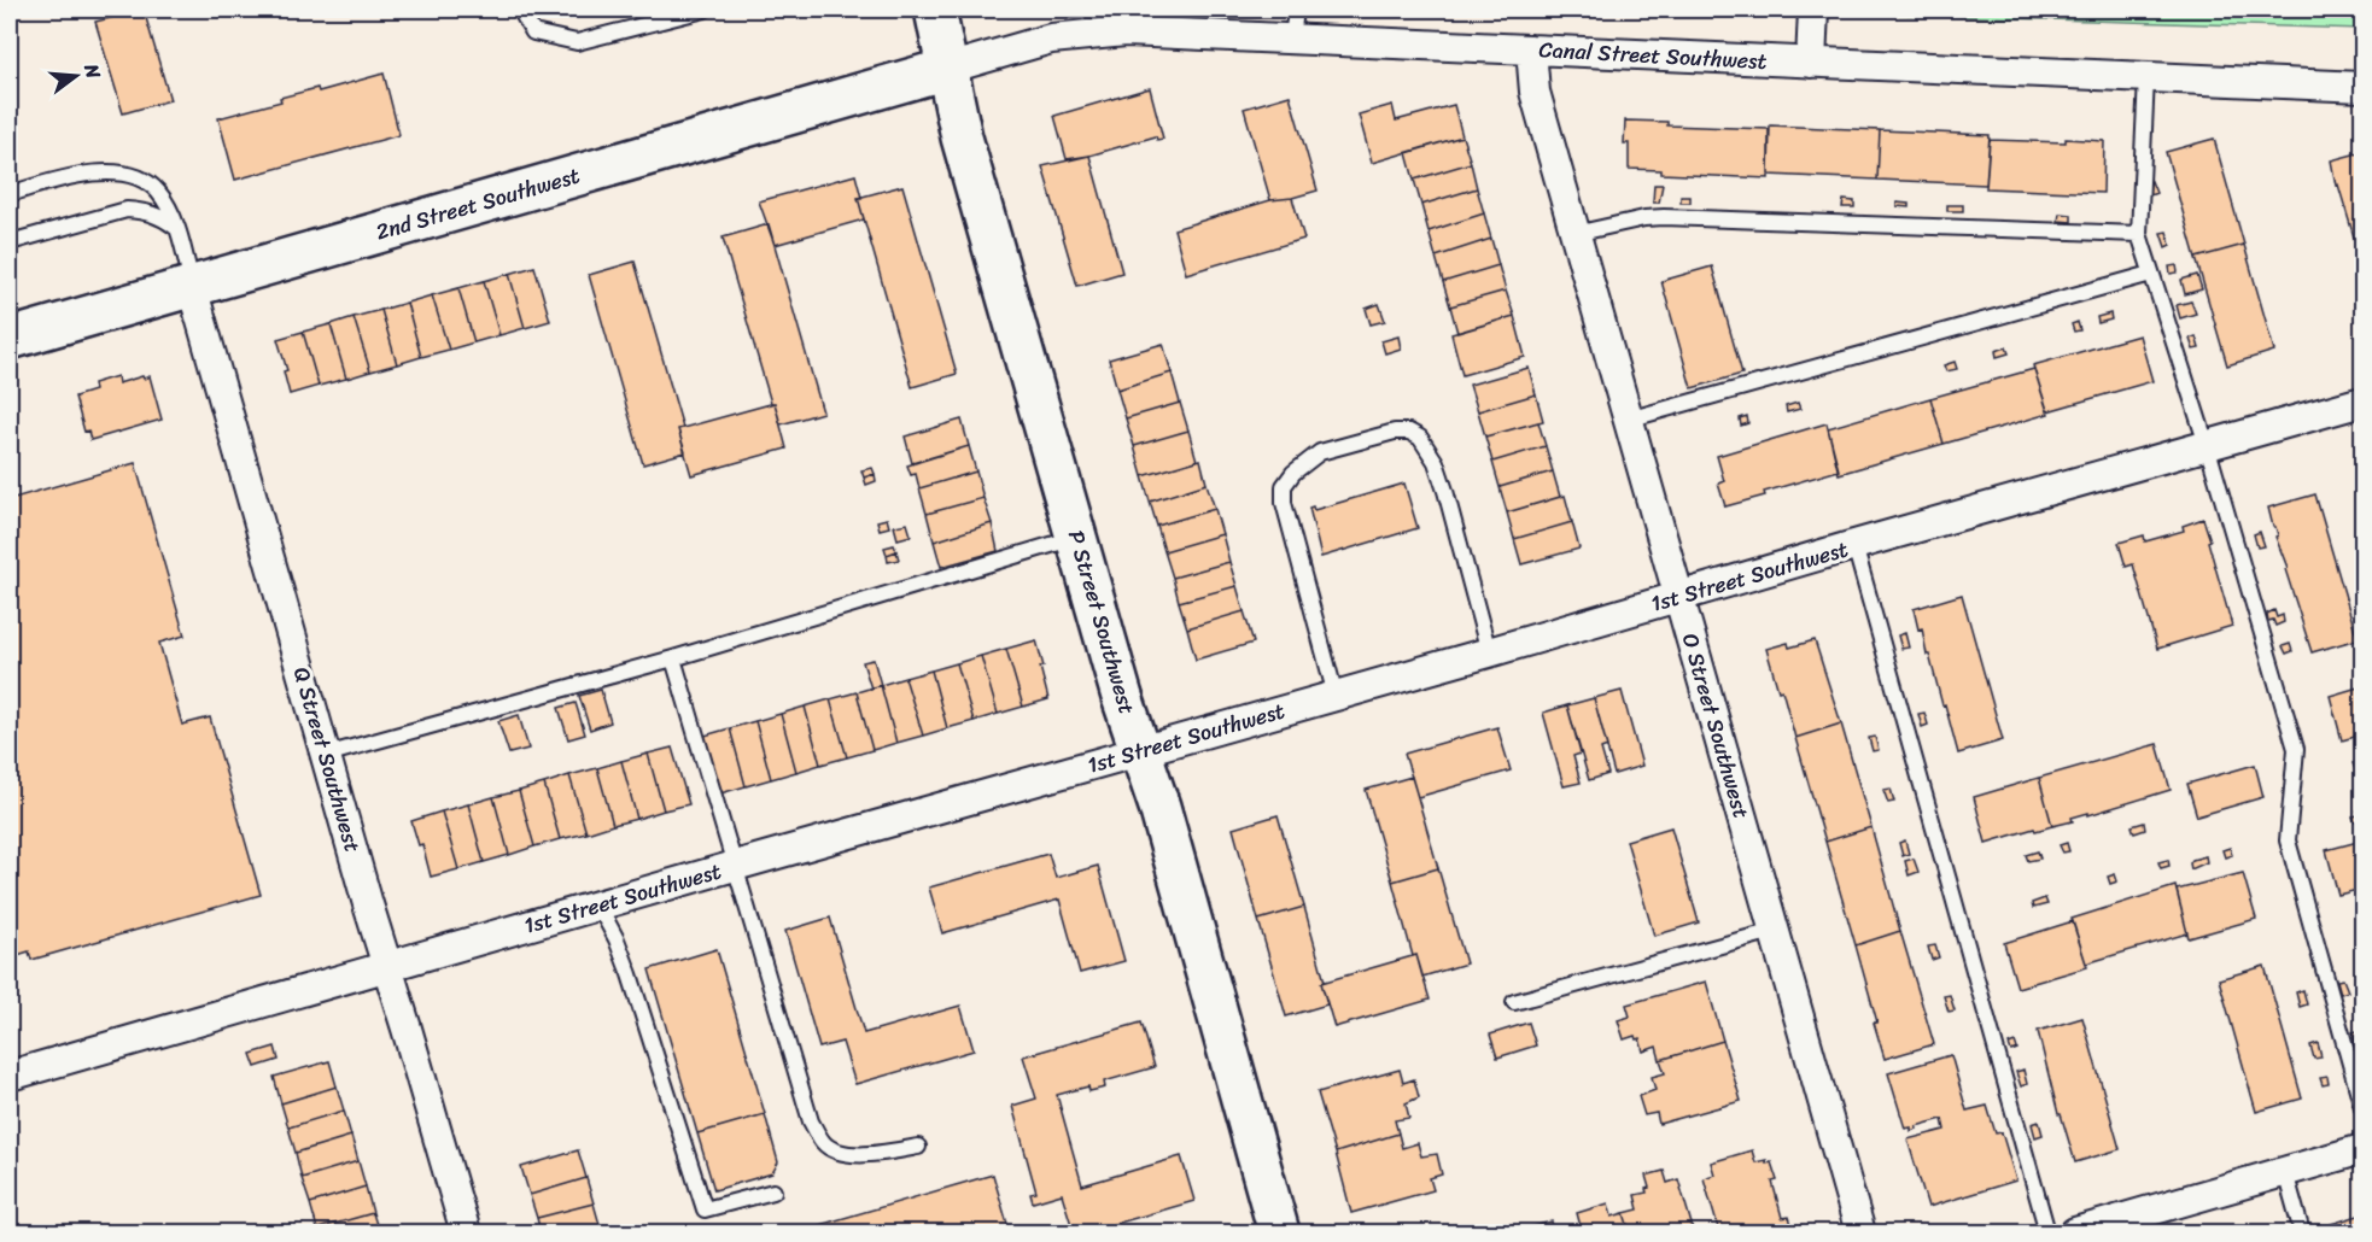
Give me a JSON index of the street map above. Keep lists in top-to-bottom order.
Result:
{
  "streets": {
    "street": [
      "Canal Street Southwest",
      "2nd Street Southwest",
      "1st Street Southwest",
      "P Street Southwest",
      "O Street Southwest",
      "Q Street Southwest"
    ]
  },
  "crossings": [
    ["Canal Street Southwest", "2nd Street Southwest"],
    ["Canal Street Southwest", "P Street Southwest"],
    ["Canal Street Southwest", "O Street Southwest"],
    ["2nd Street Southwest", "P Street Southwest"],
    ["2nd Street Southwest", "Q Street Southwest"],
    ["1st Street Southwest", "P Street Southwest"],
    ["1st Street Southwest", "O Street Southwest"],
    ["1st Street Southwest", "Q Street Southwest"]
  ],
  "north": "right"
}
